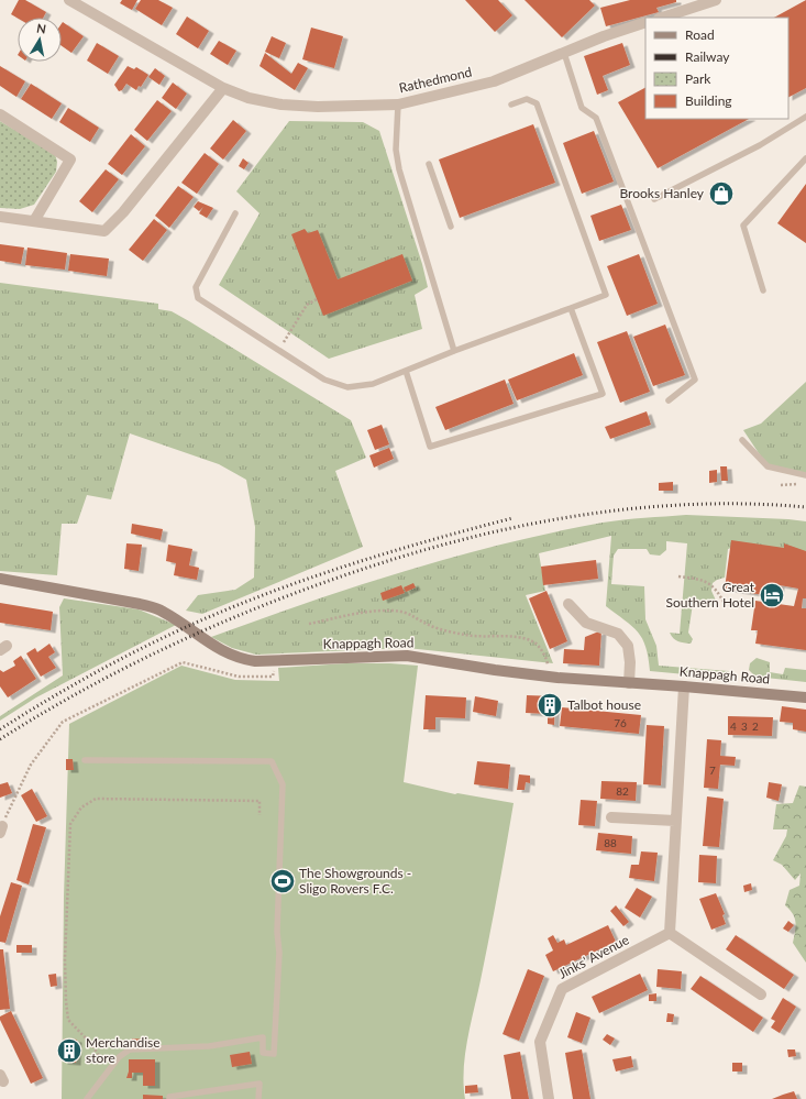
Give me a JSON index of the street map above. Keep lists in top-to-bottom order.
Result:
{
  "streets": {
    "main road": ["Knappagh Road"],
    "street": ["Rathedmond", "Jinks' Avenue"]
  },
  "places": {
    "shop": ["Brooks Hanley"],
    "hotel": ["Great Southern Hotel"],
    "building": ["Talbot house", "Merchandise store"],
    "sports": ["The Showgrounds - Sligo Rovers F.C."]
  },
  "house_numbers": [
    "76",
    "4",
    "3",
    "2",
    "7",
    "82",
    "88"
  ],
  "legend": [
    "Road",
    "Railway",
    "Park",
    "Building"
  ],
  "north": "top"
}
